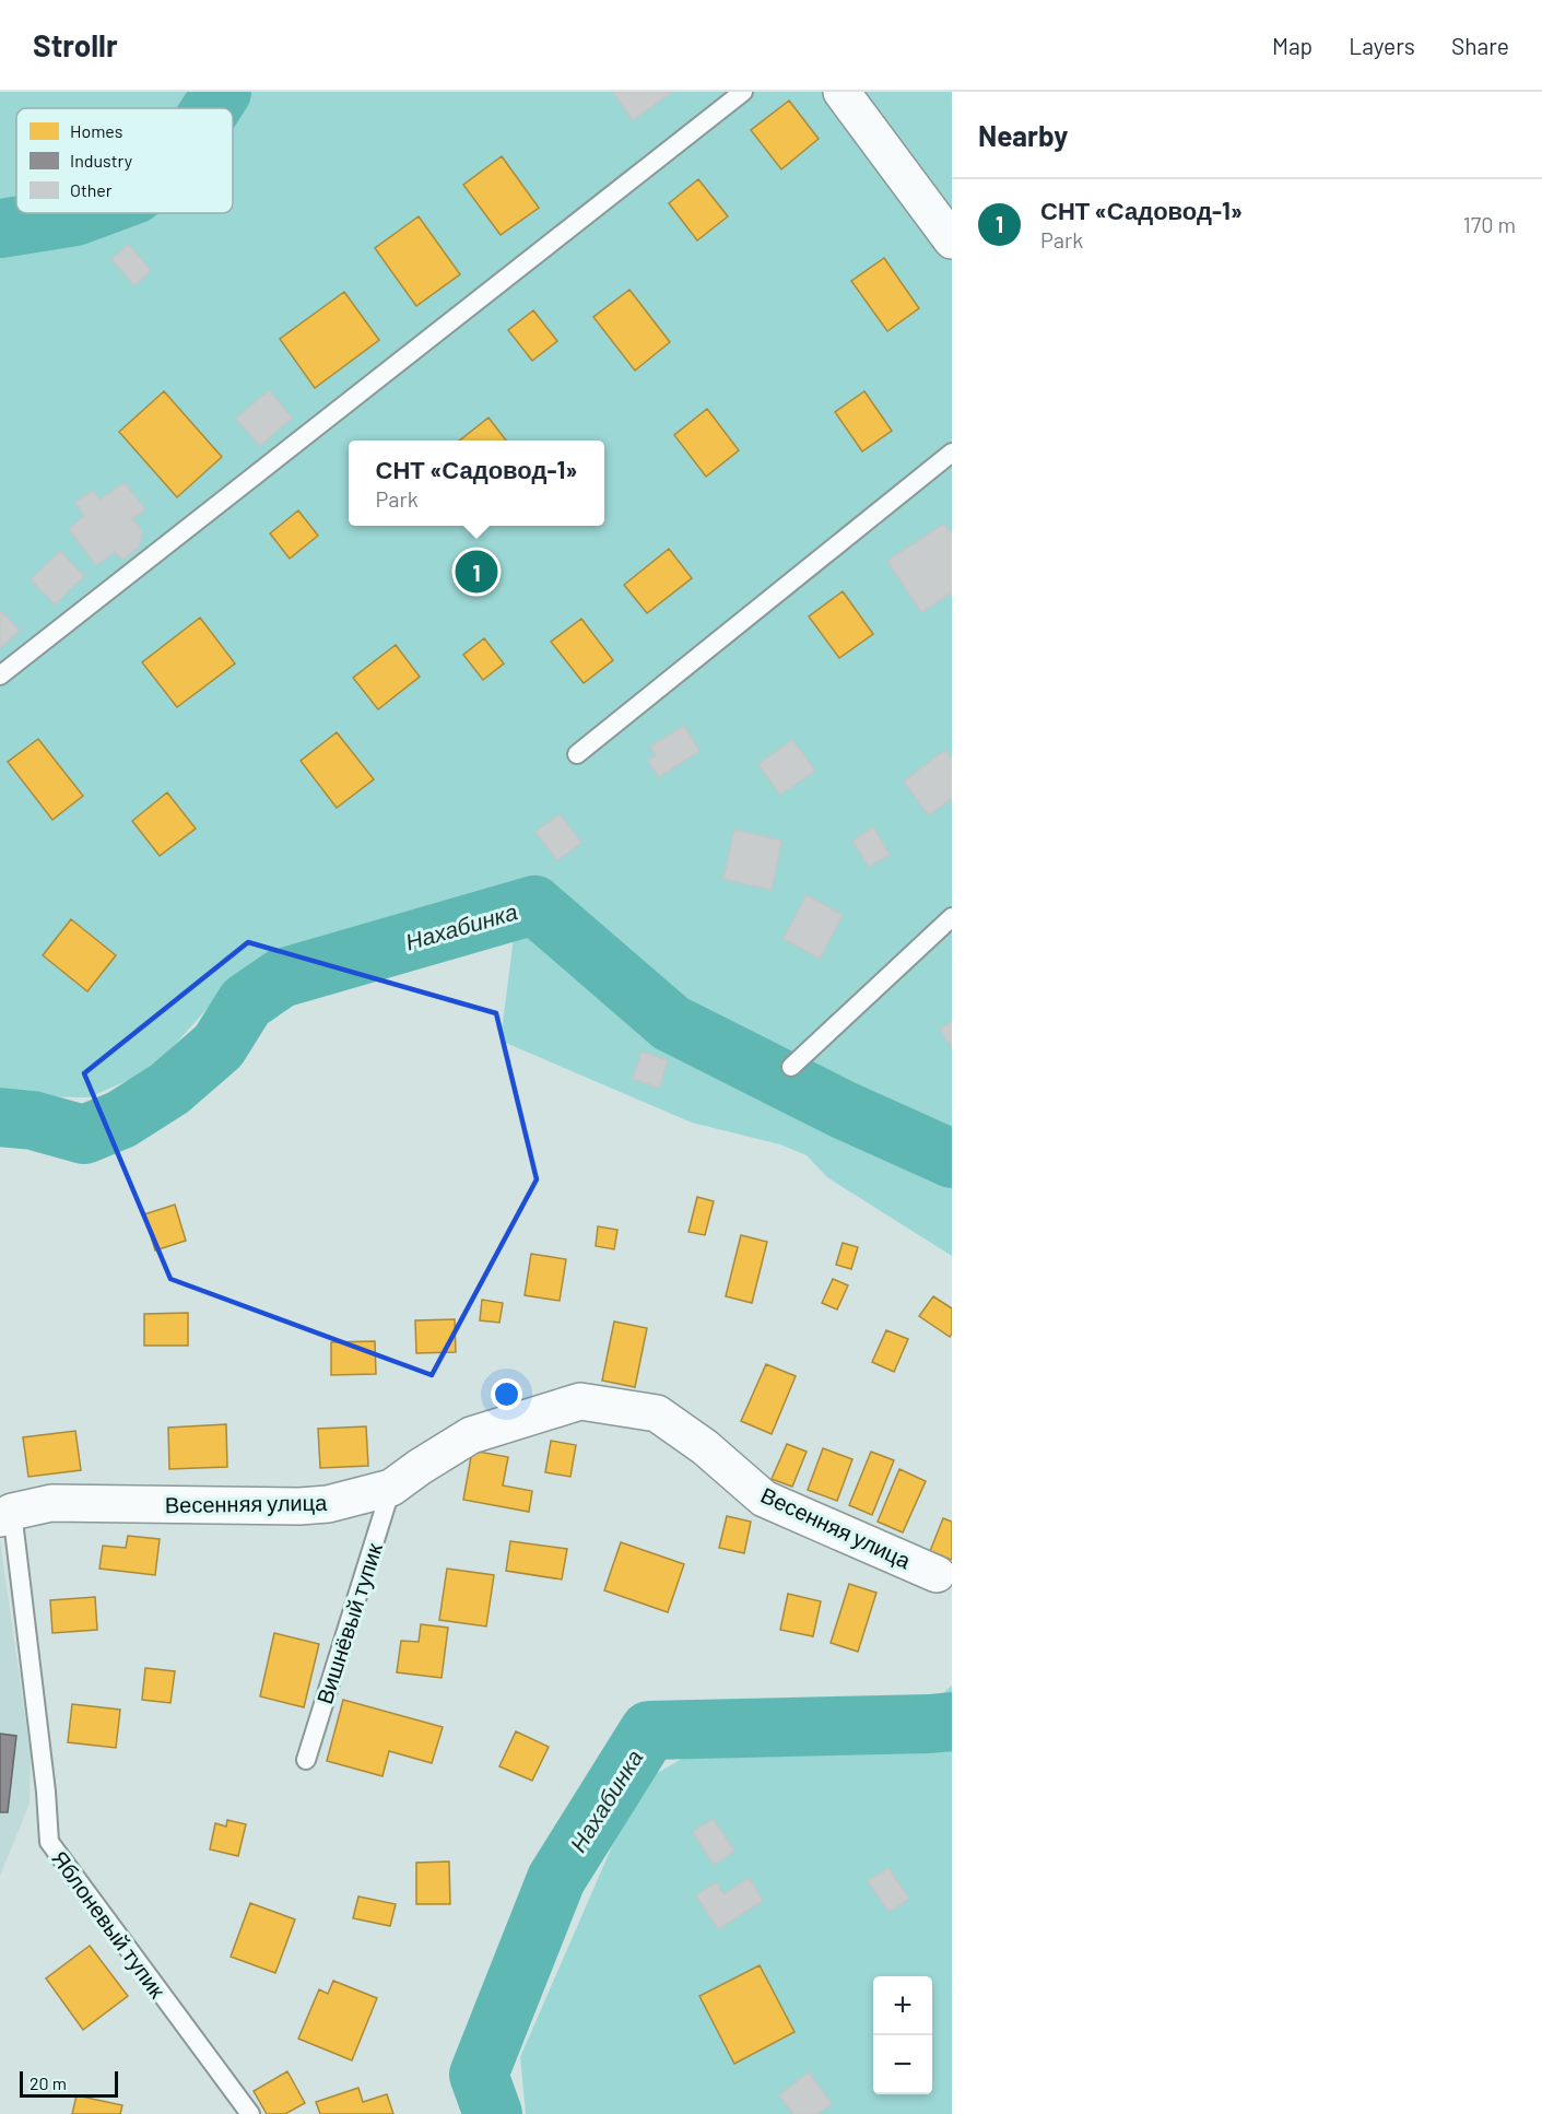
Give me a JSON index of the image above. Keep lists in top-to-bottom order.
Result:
{
  "streets": {
    "street": ["Весенняя улица"],
    "lane": ["Вишнёвый тупик", "Яблоневый тупик"]
  },
  "crossings": [
    ["Весенняя улица", "Вишнёвый тупик"],
    ["Весенняя улица", "Яблоневый тупик"]
  ],
  "water": ["Нахабинка"],
  "legend": ["Homes", "Industry", "Other"],
  "scale_bar": "20 m",
  "page": {
    "header": "Strollr",
    "nav": ["Map", "Layers", "Share"],
    "heading": "Nearby",
    "list": [
      {
        "mark": "1",
        "name": "СНТ «Садовод-1»",
        "note": "Park",
        "value": "170 m"
      }
    ],
    "popup": ["СНТ «Садовод-1»", "Park"],
    "pins": "1",
    "map_buttons": ["+", "−"],
    "scale": "20 m"
  }
}
